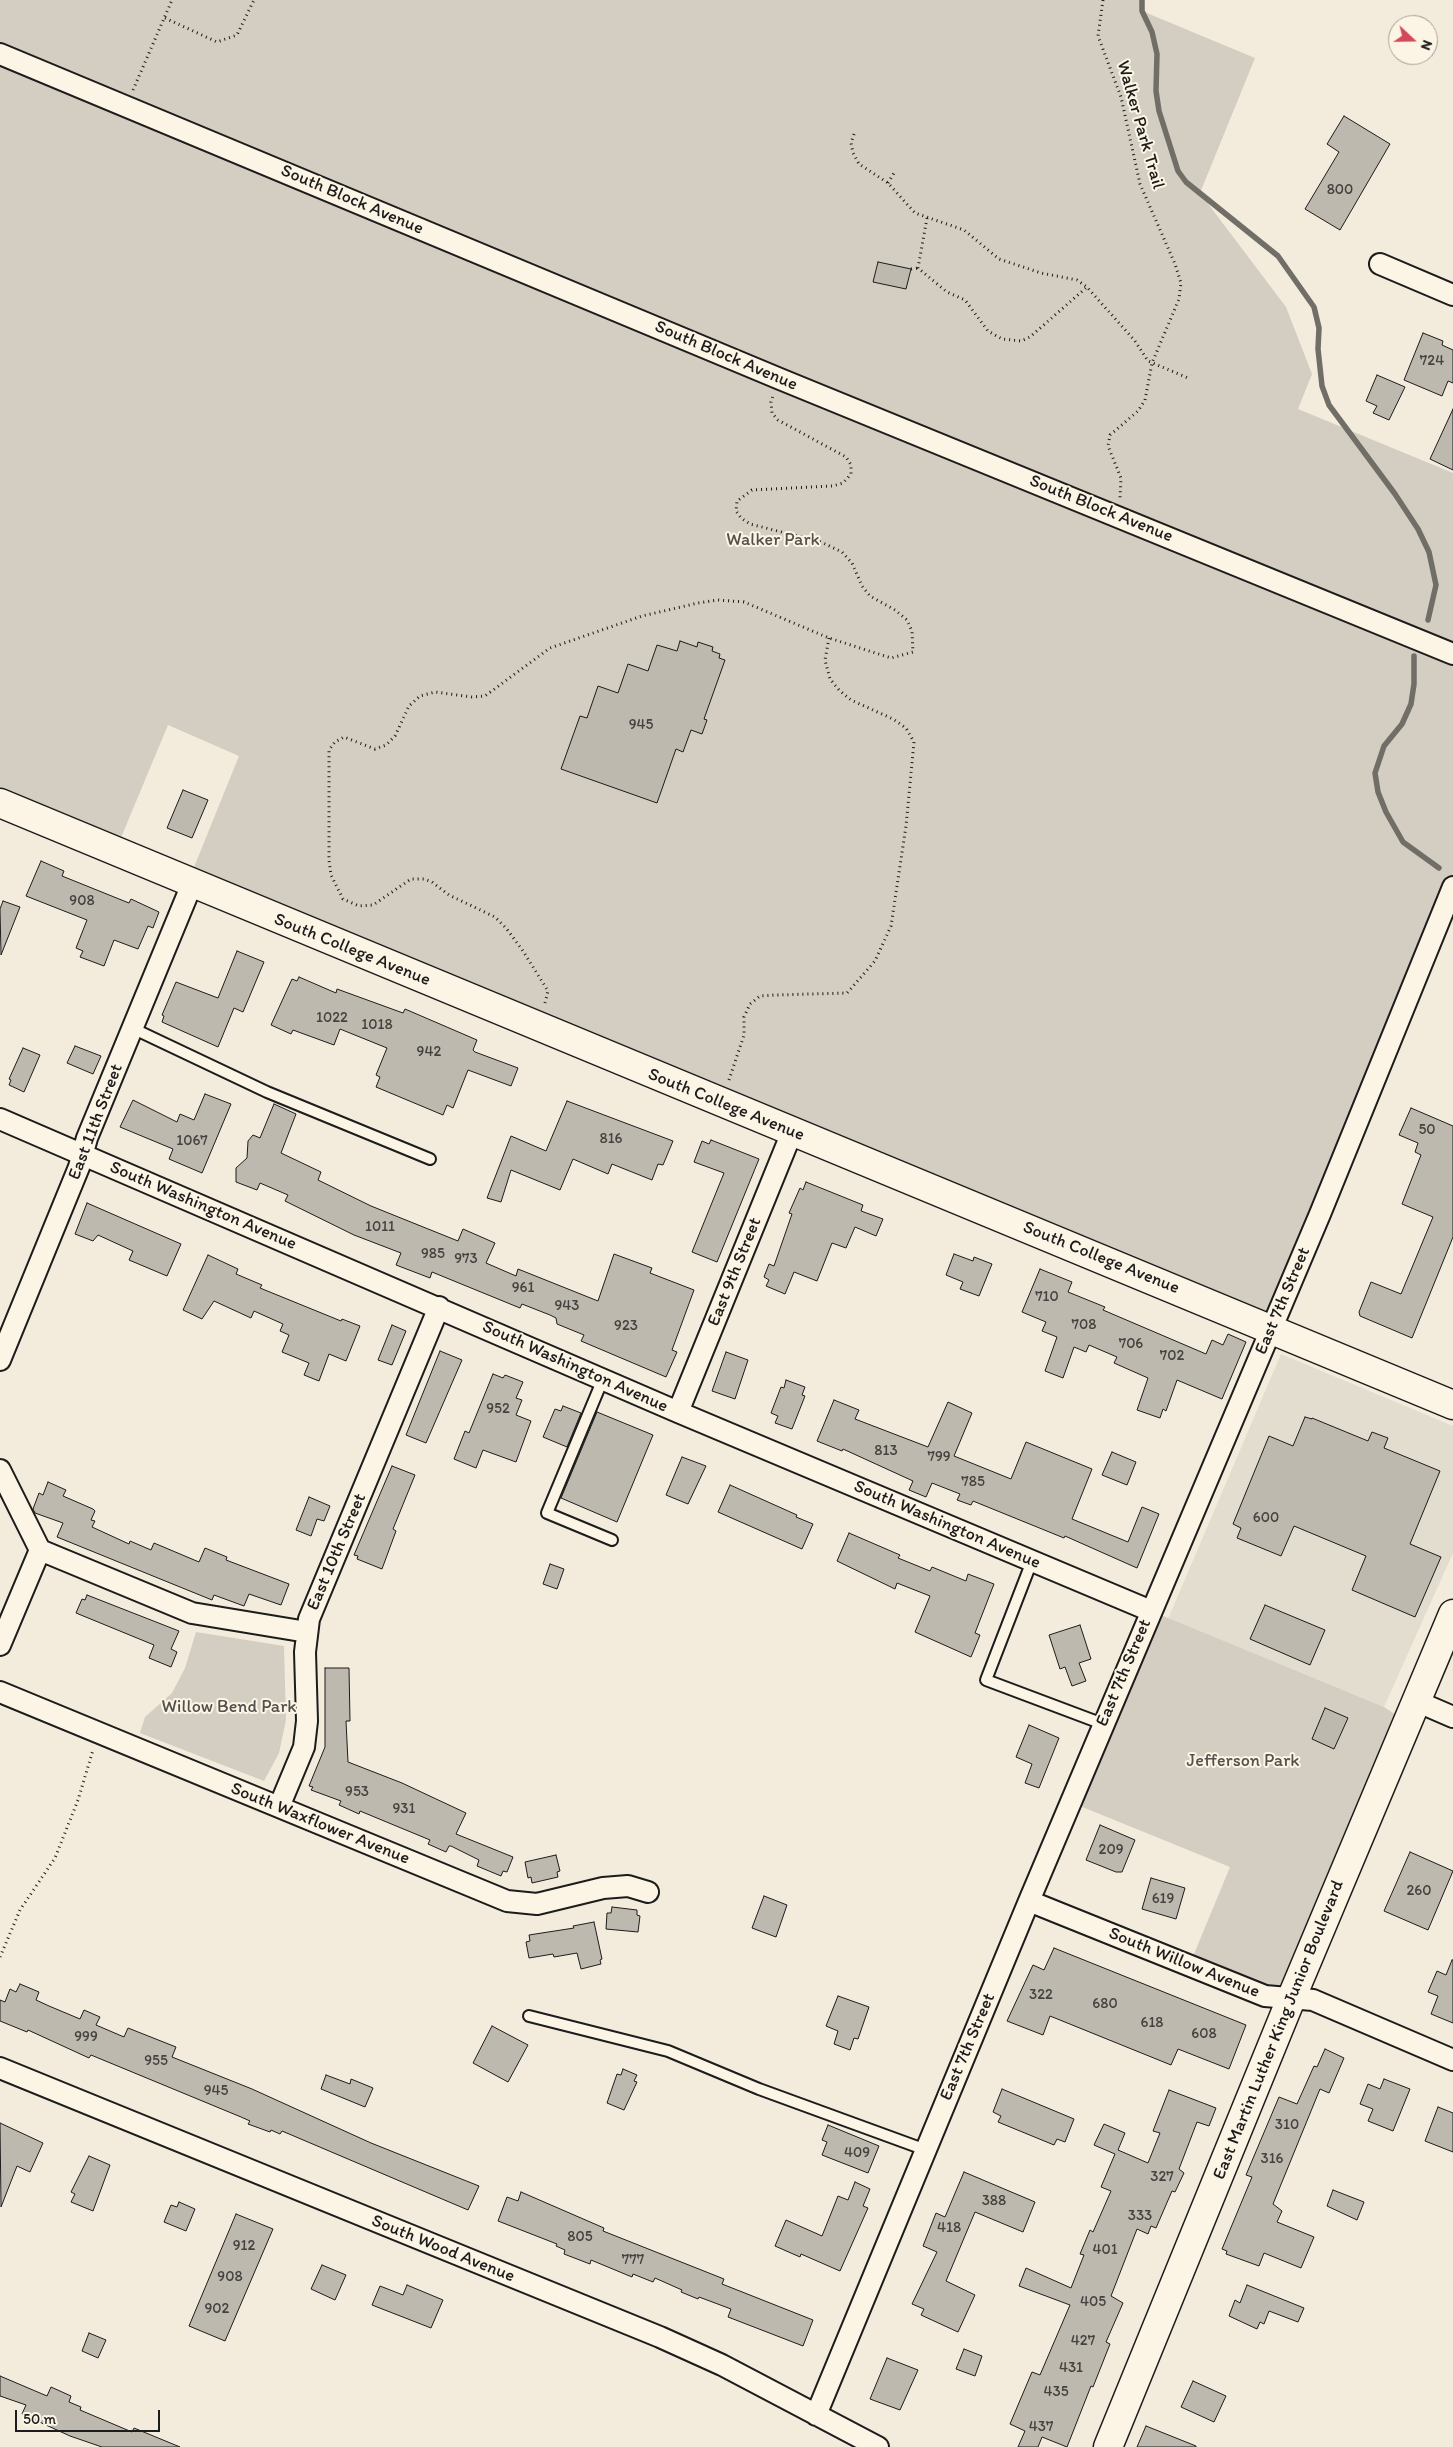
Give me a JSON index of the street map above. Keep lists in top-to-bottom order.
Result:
{
  "streets": {
    "street": [
      "South Block Avenue",
      "South College Avenue",
      "East 11th Street",
      "South Washington Avenue",
      "East 9th Street",
      "East 7th Street",
      "East 10th Street",
      "South Waxflower Avenue",
      "South Willow Avenue",
      "East Martin Luther King Junior Boulevard",
      "South Wood Avenue"
    ],
    "path": ["Walker Park Trail"]
  },
  "crossings": [
    ["South College Avenue", "East 11th Street"],
    ["South College Avenue", "East 9th Street"],
    ["South College Avenue", "East 7th Street"],
    ["East 11th Street", "South Washington Avenue"],
    ["South Washington Avenue", "East 9th Street"],
    ["South Washington Avenue", "East 7th Street"],
    ["South Washington Avenue", "East 10th Street"],
    ["East 7th Street", "South Willow Avenue"],
    ["East 7th Street", "South Wood Avenue"],
    ["East 10th Street", "South Waxflower Avenue"],
    ["South Willow Avenue", "East Martin Luther King Junior Boulevard"]
  ],
  "parks": ["Walker Park", "Willow Bend Park", "Jefferson Park"],
  "house_numbers": [
    "800",
    "724",
    "945",
    "908",
    "1022",
    "1018",
    "942",
    "50",
    "816",
    "1067",
    "1011",
    "985",
    "973",
    "961",
    "710",
    "943",
    "708",
    "923",
    "706",
    "702",
    "952",
    "813",
    "799",
    "785",
    "600",
    "953",
    "931",
    "209",
    "260",
    "619",
    "322",
    "680",
    "618",
    "608",
    "999",
    "955",
    "945",
    "310",
    "409",
    "316",
    "327",
    "388",
    "333",
    "418",
    "805",
    "912",
    "401",
    "777",
    "908",
    "405",
    "902",
    "427",
    "431",
    "435",
    "437"
  ],
  "scale_bar": "50 m",
  "north": "right"
}
